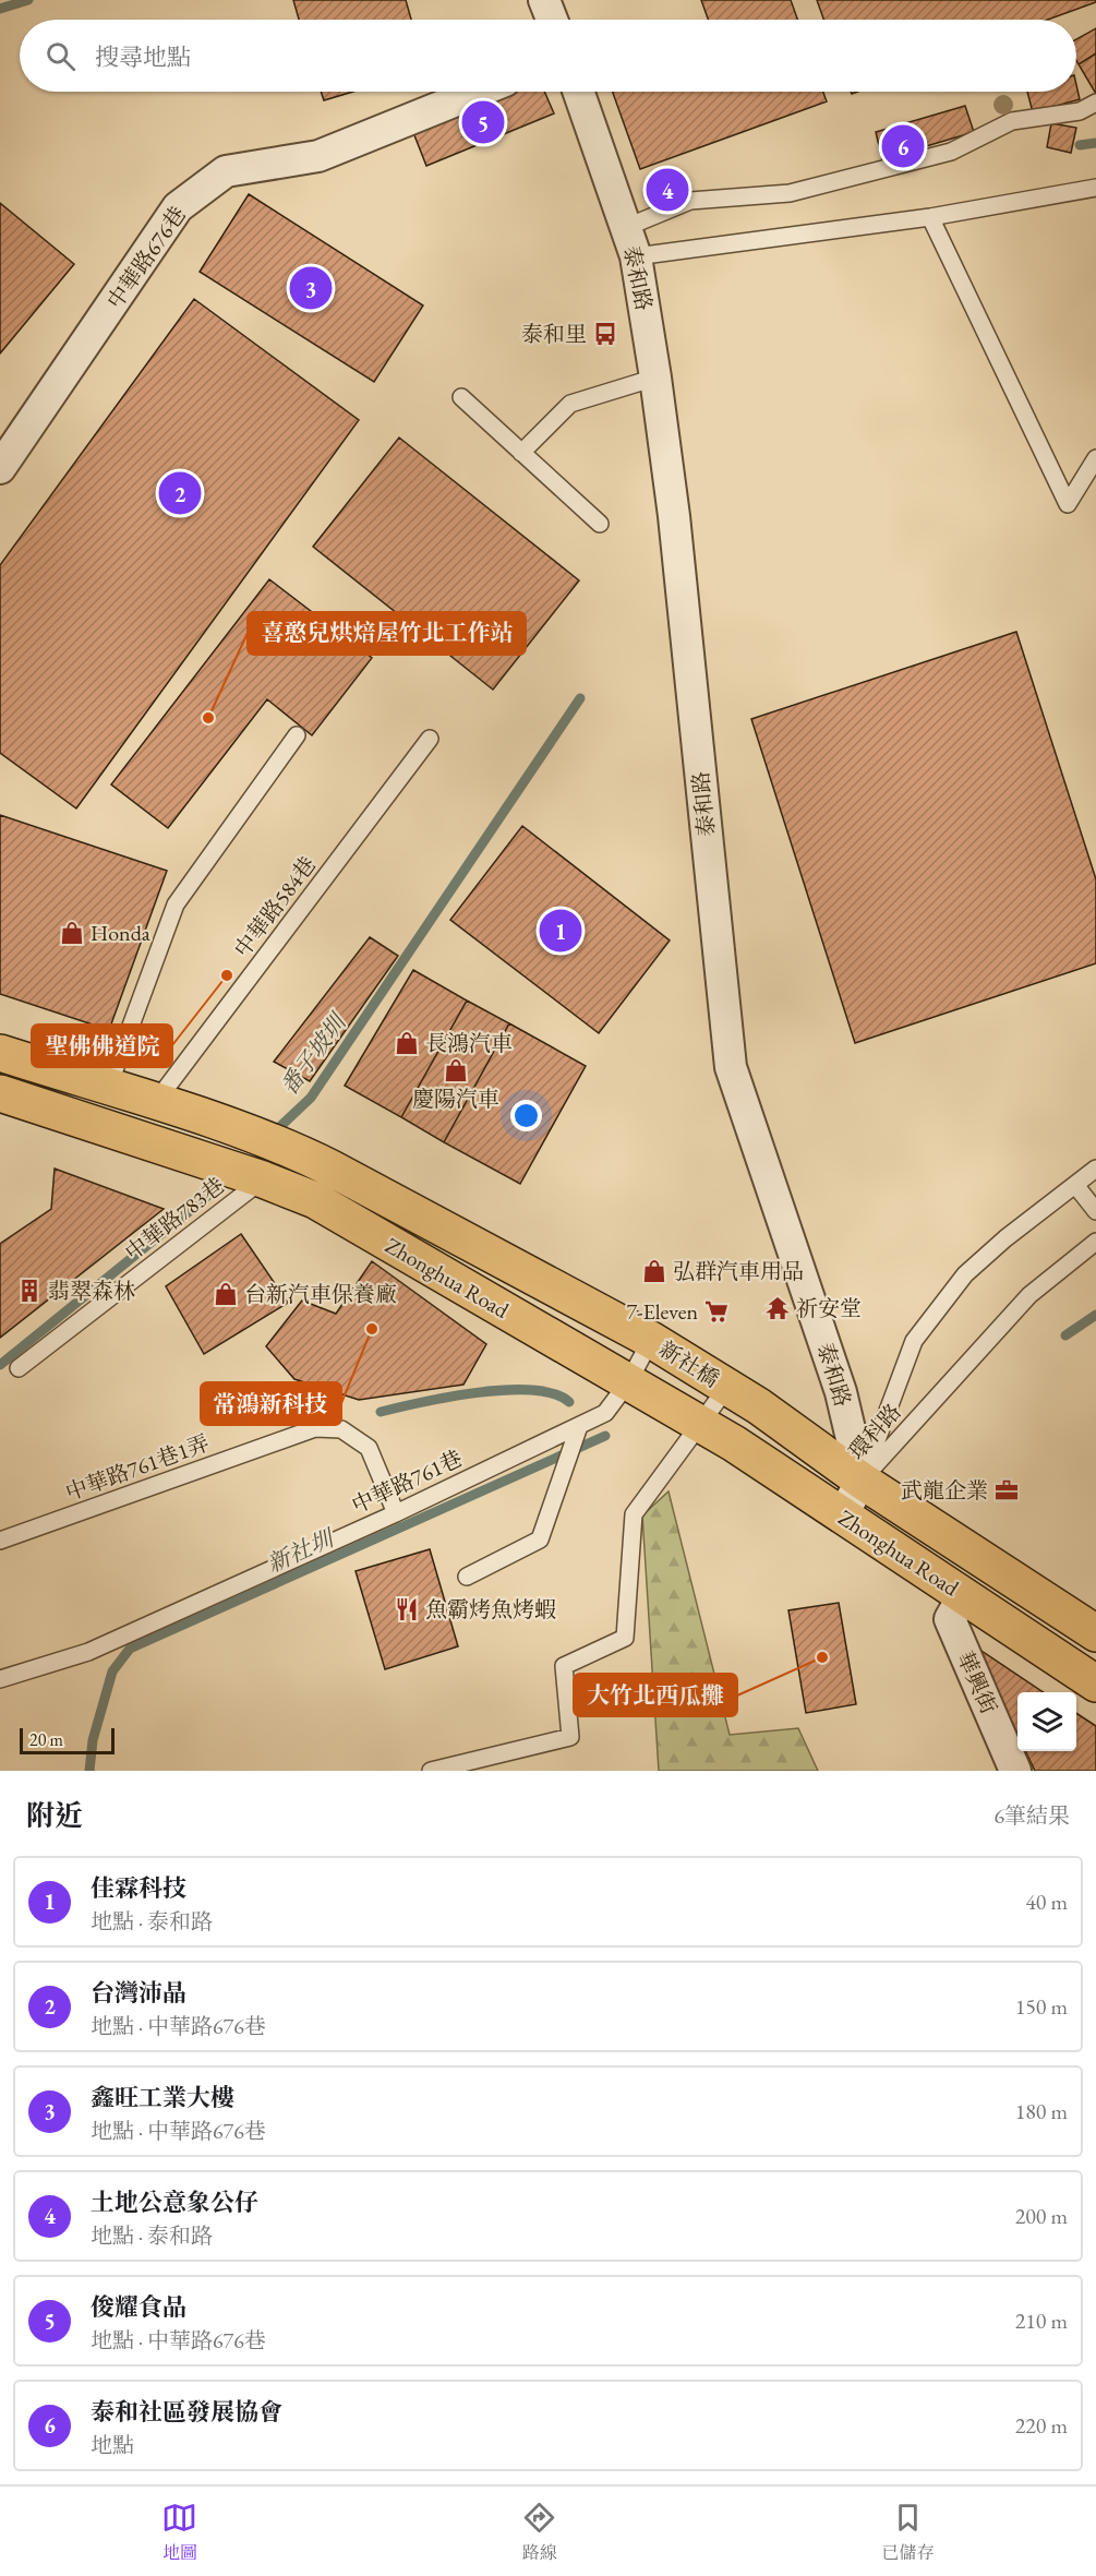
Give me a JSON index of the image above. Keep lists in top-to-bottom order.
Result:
{
  "streets": {
    "main road": ["Zhonghua Road", "新社橋"],
    "street": ["中華路676巷", "泰和路", "華興街"],
    "lane": [
      "中華路584巷",
      "中華路783巷",
      "環科路",
      "中華路761巷1弄",
      "中華路761巷"
    ]
  },
  "crossings": [
    ["泰和路", "Zhonghua Road"],
    ["泰和路", "環科路"],
    ["中華路584巷", "Zhonghua Road"],
    ["中華路783巷", "Zhonghua Road"],
    ["Zhonghua Road", "新社橋"],
    ["Zhonghua Road", "環科路"],
    ["Zhonghua Road", "中華路761巷"],
    ["Zhonghua Road", "華興街"],
    ["新社橋", "中華路761巷"],
    ["中華路761巷1弄", "中華路761巷"]
  ],
  "water": ["番子坡圳", "新社圳"],
  "places": {
    "bus stop": ["泰和里"],
    "other": [
      "喜憨兒烘焙屋竹北工作站",
      "聖佛佛道院",
      "常鴻新科技",
      "大竹北西瓜攤"
    ],
    "shop": [
      "Honda",
      "長鴻汽車",
      "慶陽汽車",
      "弘群汽車用品",
      "台新汽車保養廠"
    ],
    "building": ["翡翠森林"],
    "temple": ["祈安堂"],
    "supermarket": ["7-Eleven"],
    "office": ["武龍企業"],
    "restaurant": ["魚霸烤魚烤蝦"]
  },
  "scale_bar": "20 m",
  "page": {
    "search": "搜尋地點",
    "pins": [
      "5",
      "6",
      "4",
      "3",
      "2",
      "1"
    ],
    "scale": "20 m",
    "heading": ["附近", "6筆結果"],
    "list": [
      {
        "mark": "1",
        "name": "佳霖科技",
        "note": "地點 · 泰和路",
        "value": "40 m"
      },
      {
        "mark": "2",
        "name": "台灣沛晶",
        "note": "地點 · 中華路676巷",
        "value": "150 m"
      },
      {
        "mark": "3",
        "name": "鑫旺工業大樓",
        "note": "地點 · 中華路676巷",
        "value": "180 m"
      },
      {
        "mark": "4",
        "name": "土地公意象公仔",
        "note": "地點 · 泰和路",
        "value": "200 m"
      },
      {
        "mark": "5",
        "name": "俊耀食品",
        "note": "地點 · 中華路676巷",
        "value": "210 m"
      },
      {
        "mark": "6",
        "name": "泰和社區發展協會",
        "note": "地點",
        "value": "220 m"
      }
    ],
    "nav": ["地圖", "路線", "已儲存"]
  }
}
